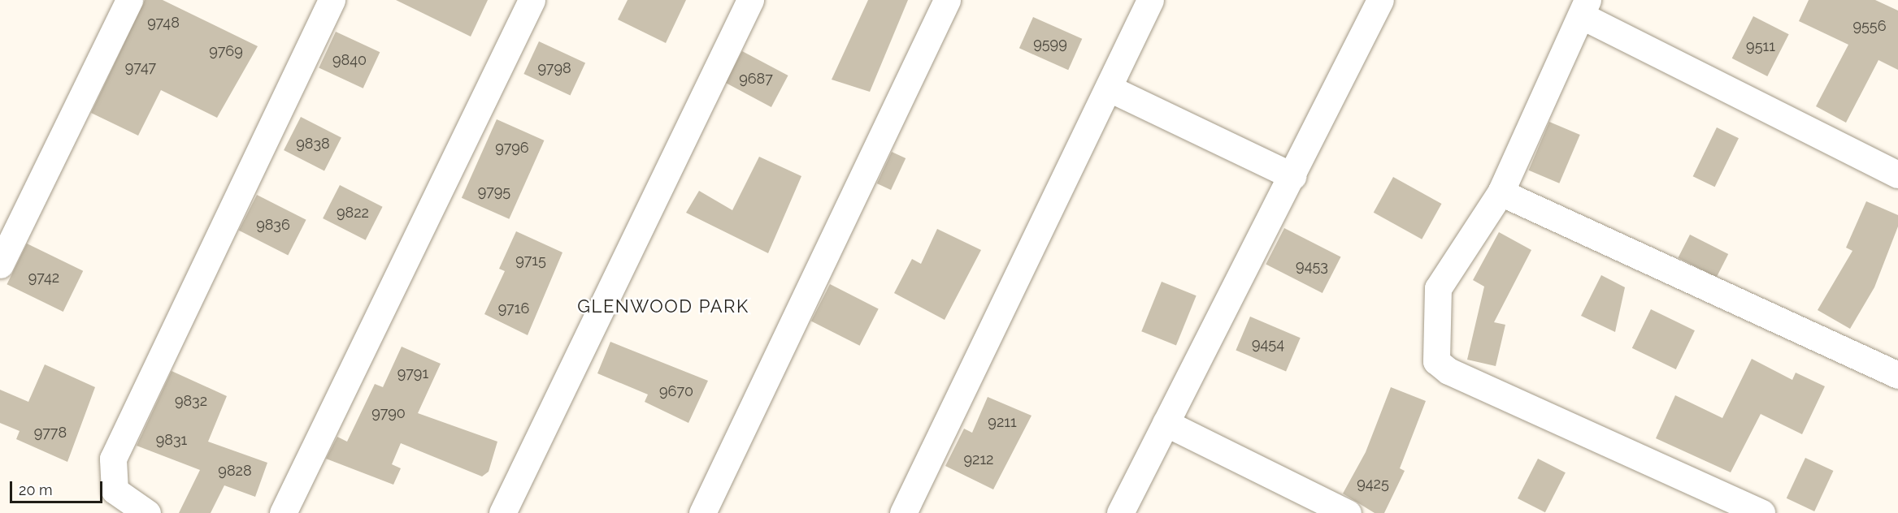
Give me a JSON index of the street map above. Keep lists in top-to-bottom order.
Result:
{
  "districts": ["GLENWOOD PARK"],
  "house_numbers": [
    "9748",
    "9556",
    "9599",
    "9511",
    "9769",
    "9840",
    "9747",
    "9798",
    "9687",
    "9838",
    "9796",
    "9795",
    "9822",
    "9836",
    "9715",
    "9453",
    "9742",
    "9716",
    "9454",
    "9791",
    "9670",
    "9832",
    "9790",
    "9211",
    "9778",
    "9831",
    "9212",
    "9828",
    "9425"
  ],
  "scale_bar": "20 m"
}
